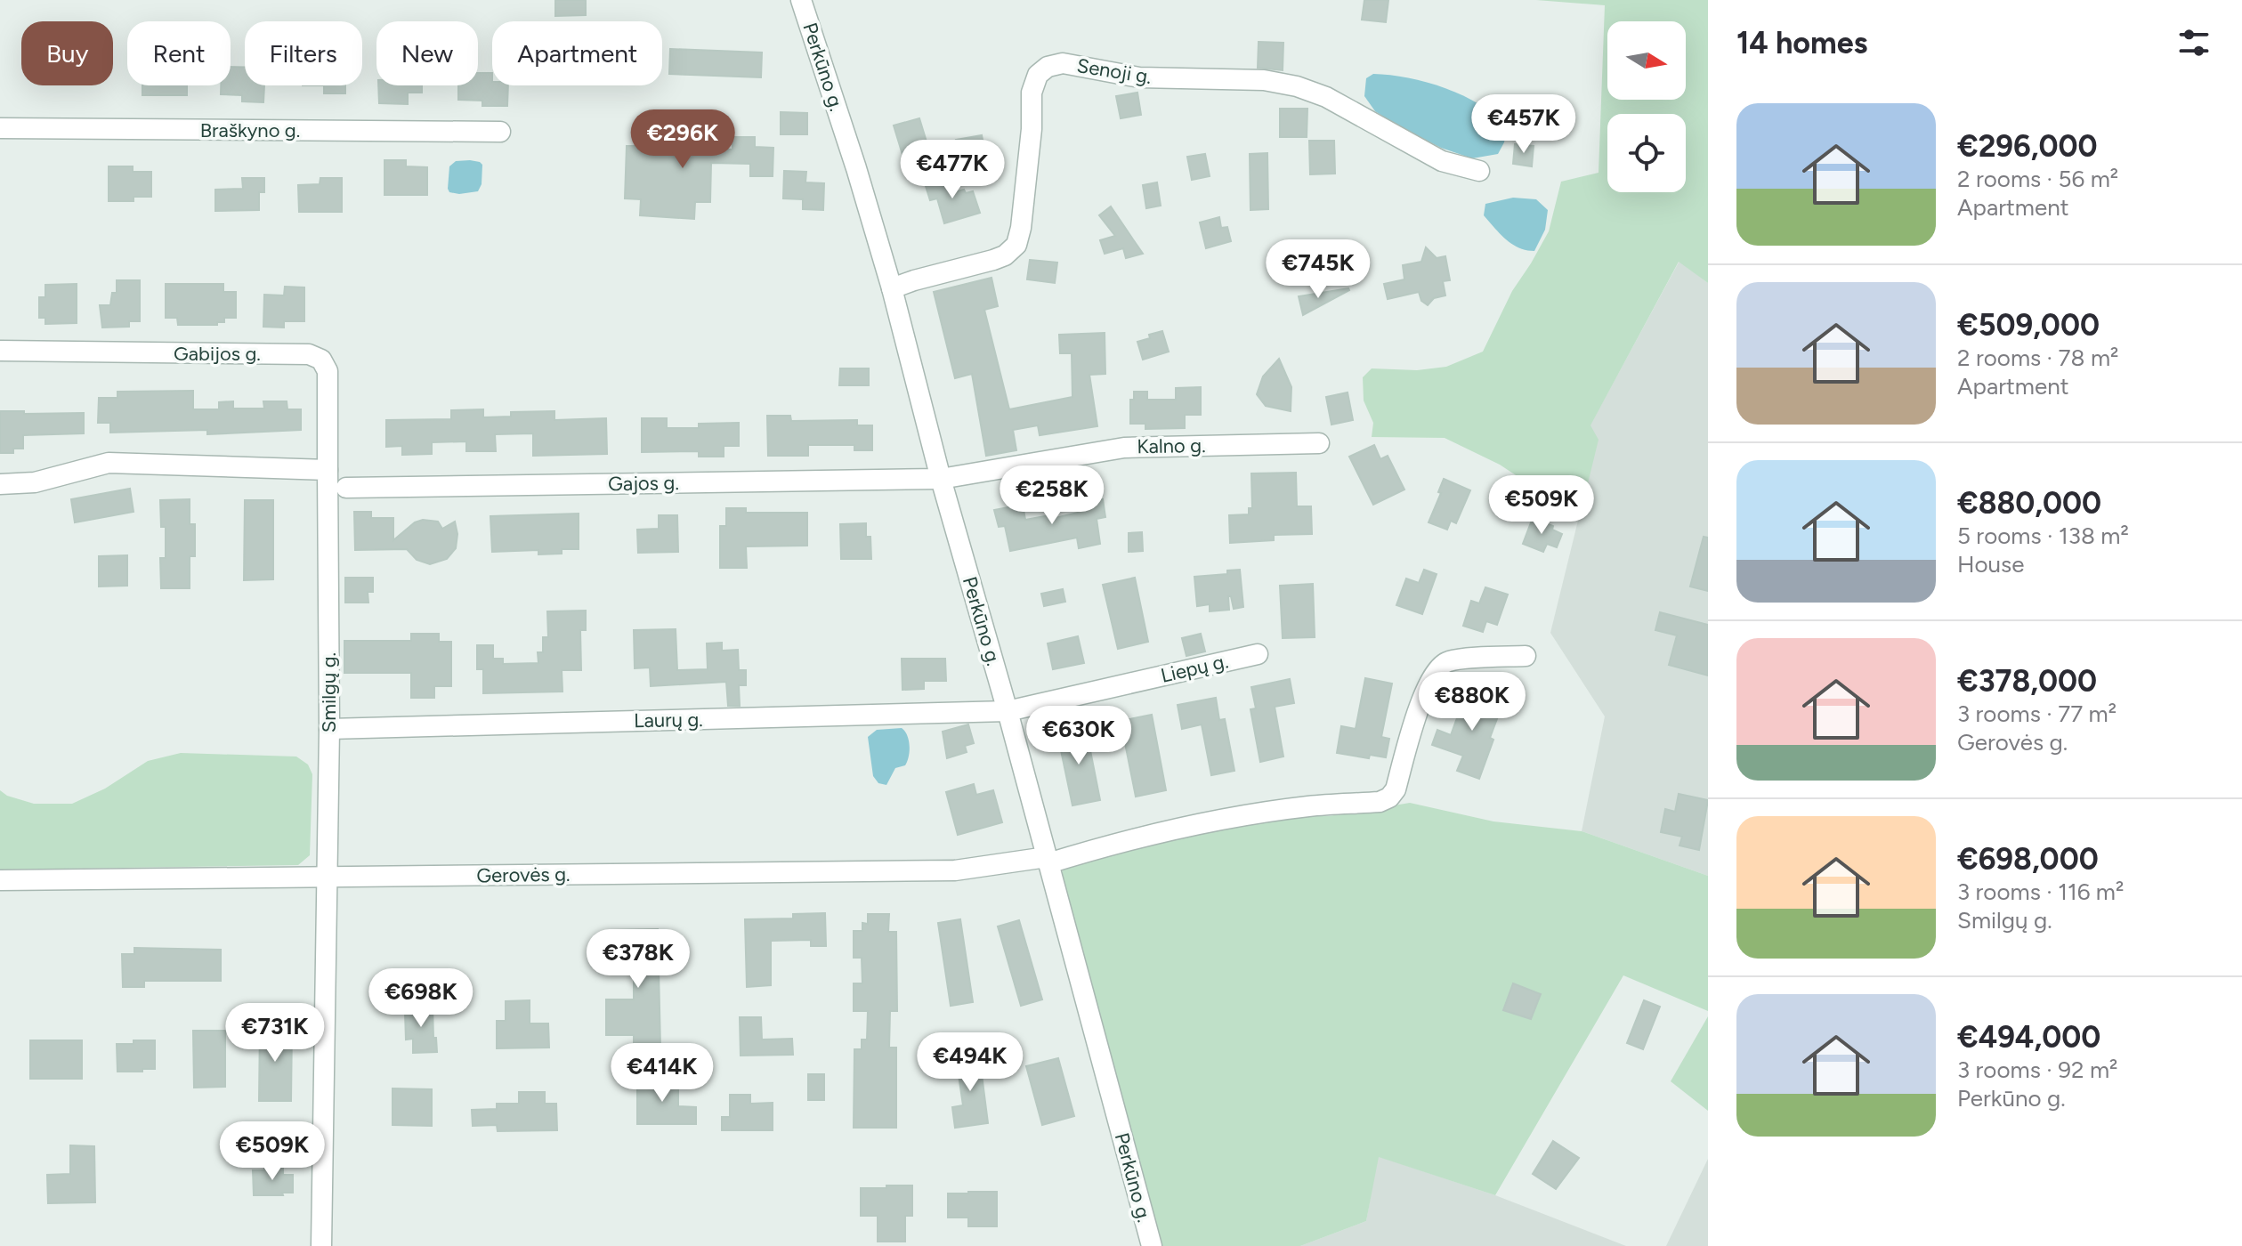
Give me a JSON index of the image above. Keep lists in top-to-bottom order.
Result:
{
  "streets": {
    "street": [
      "Perkūno g.",
      "Senoji g.",
      "Braškyno g.",
      "Gabijos g.",
      "Kalno g.",
      "Gajos g.",
      "Liepų g.",
      "Smilgų g.",
      "Laurų g.",
      "Gerovės g."
    ]
  },
  "crossings": [
    ["Perkūno g.", "Senoji g."],
    ["Perkūno g.", "Kalno g."],
    ["Perkūno g.", "Gajos g."],
    ["Perkūno g.", "Liepų g."],
    ["Perkūno g.", "Laurų g."],
    ["Perkūno g.", "Gerovės g."],
    ["Gabijos g.", "Smilgų g."],
    ["Kalno g.", "Gajos g."],
    ["Liepų g.", "Laurų g."],
    ["Smilgų g.", "Laurų g."],
    ["Smilgų g.", "Gerovės g."]
  ],
  "north": "right",
  "page": {
    "heading": "14 homes",
    "chip": [
      "Buy",
      "Rent",
      "Filters",
      "New",
      "Apartment"
    ],
    "list": [
      {
        "name": "€296,000",
        "note": "2 rooms · 56 m² · Apartment"
      },
      {
        "name": "€509,000",
        "note": "2 rooms · 78 m² · Apartment"
      },
      {
        "name": "€880,000",
        "note": "5 rooms · 138 m² · House"
      },
      {
        "name": "€378,000",
        "note": "3 rooms · 77 m² · Gerovės g."
      },
      {
        "name": "€698,000",
        "note": "3 rooms · 116 m² · Smilgų g."
      },
      {
        "name": "€494,000",
        "note": "3 rooms · 92 m² · Perkūno g."
      }
    ],
    "price": [
      "€457K",
      "€296K",
      "€477K",
      "€745K",
      "€258K",
      "€509K",
      "€880K",
      "€630K",
      "€378K",
      "€698K",
      "€731K",
      "€494K",
      "€414K",
      "€509K"
    ]
  }
}
